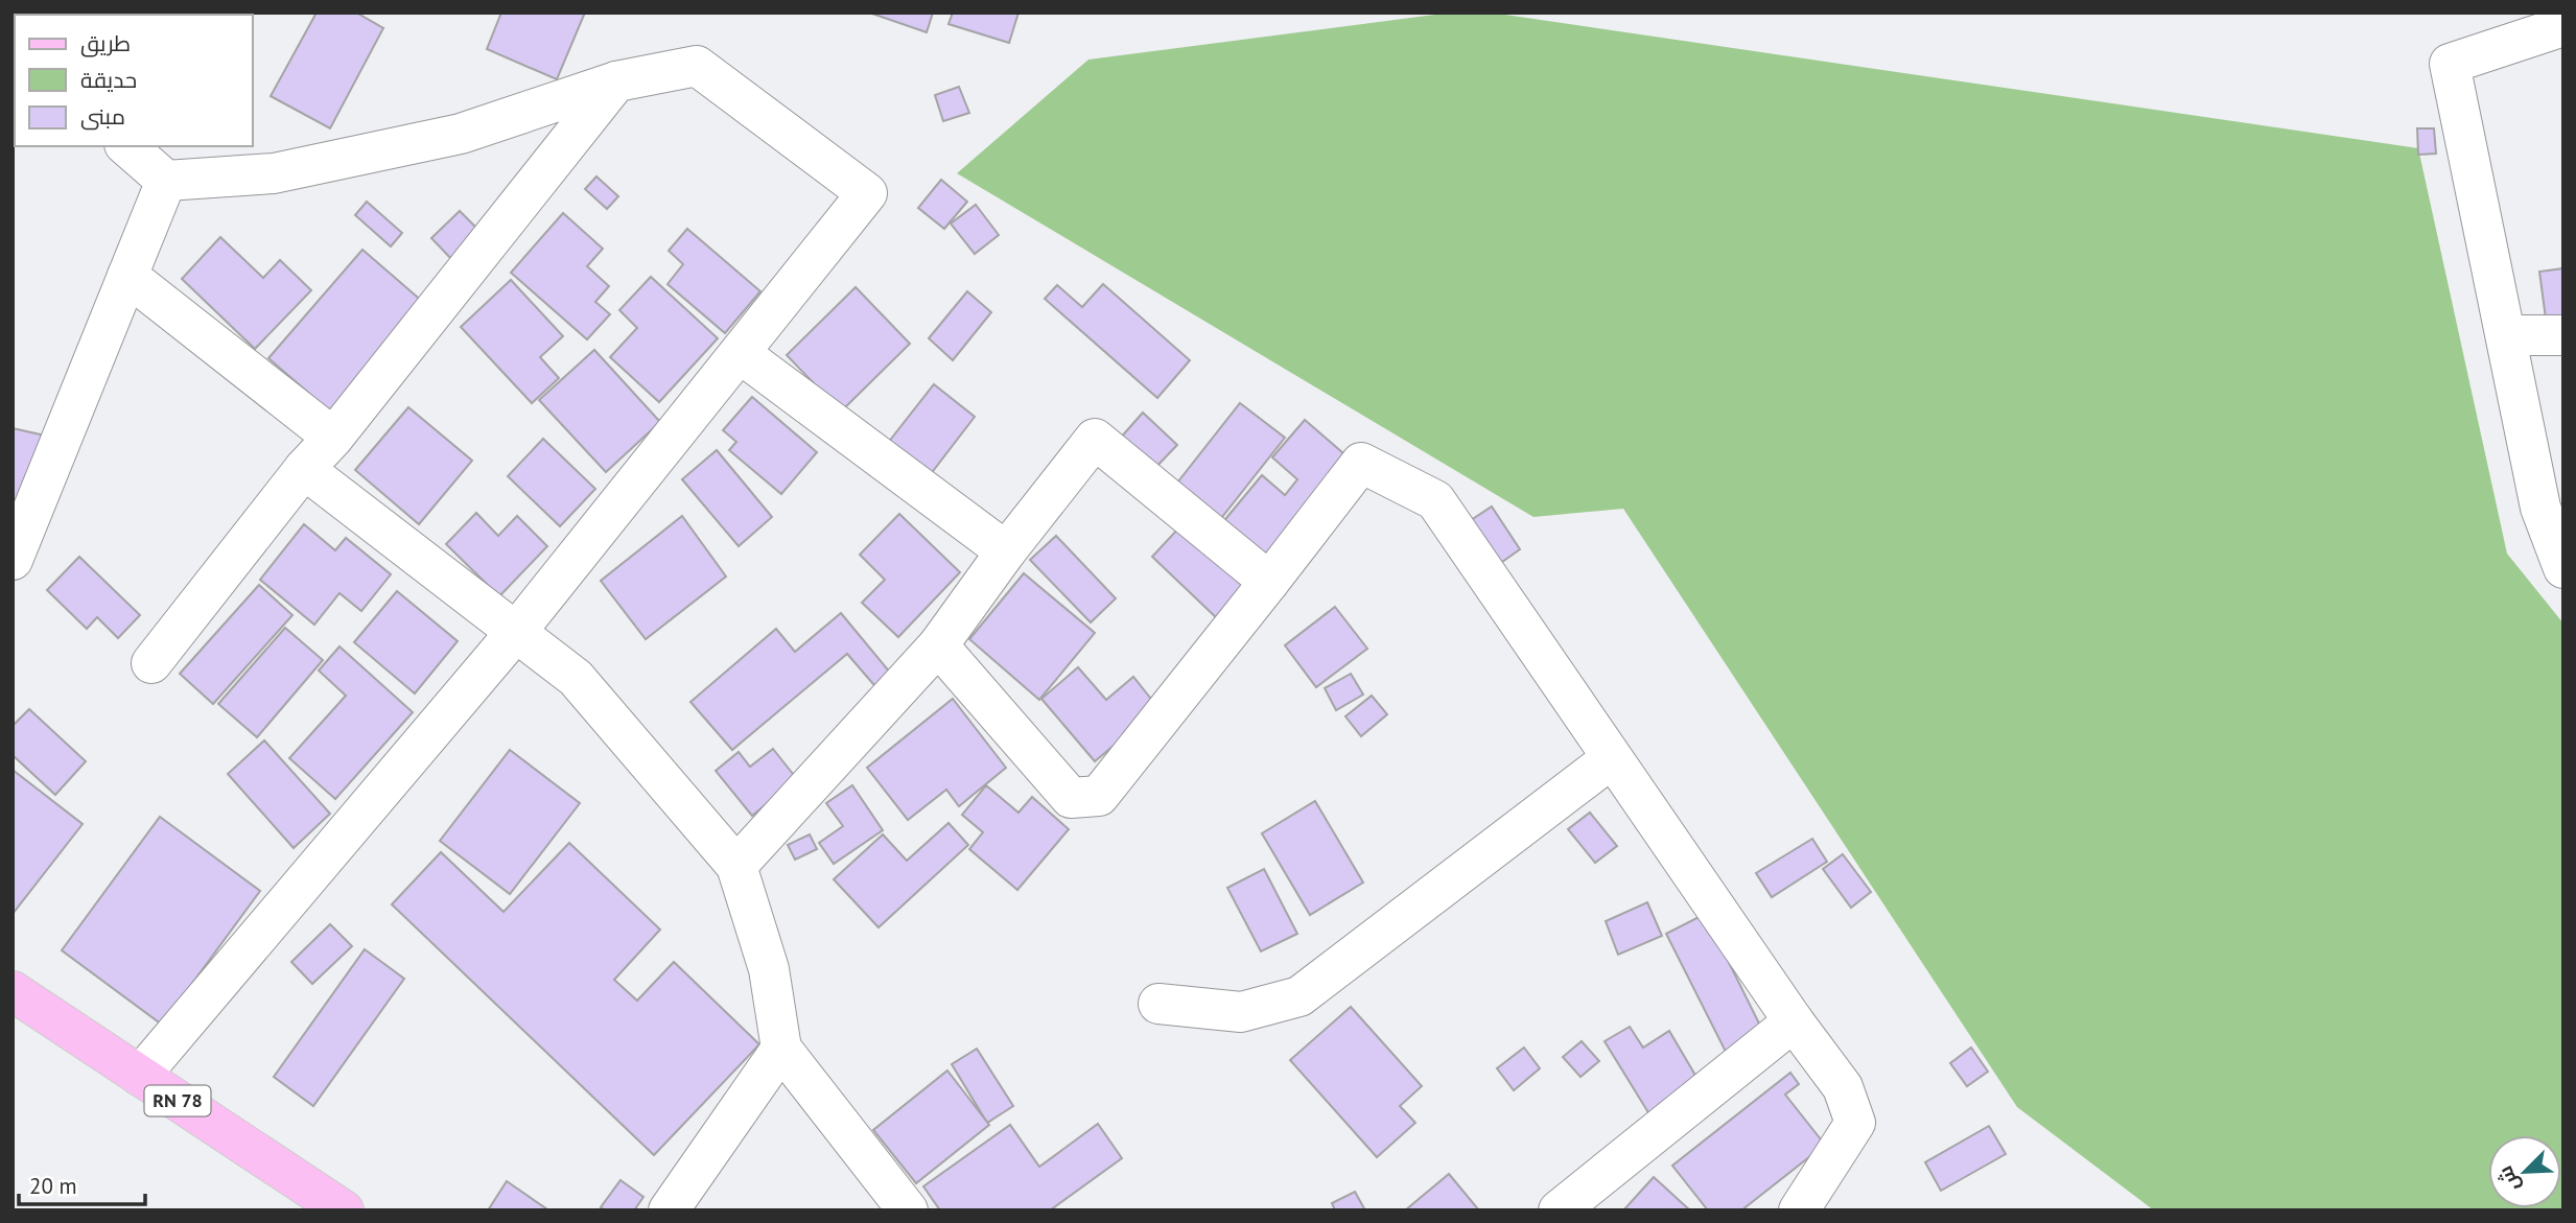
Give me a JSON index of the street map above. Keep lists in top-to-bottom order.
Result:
{
  "streets": {
    "main road": ["RN 78"]
  },
  "legend": ["طريق", "حديقة", "مبنى"],
  "scale_bar": "20 m",
  "north": "bottom left"
}
